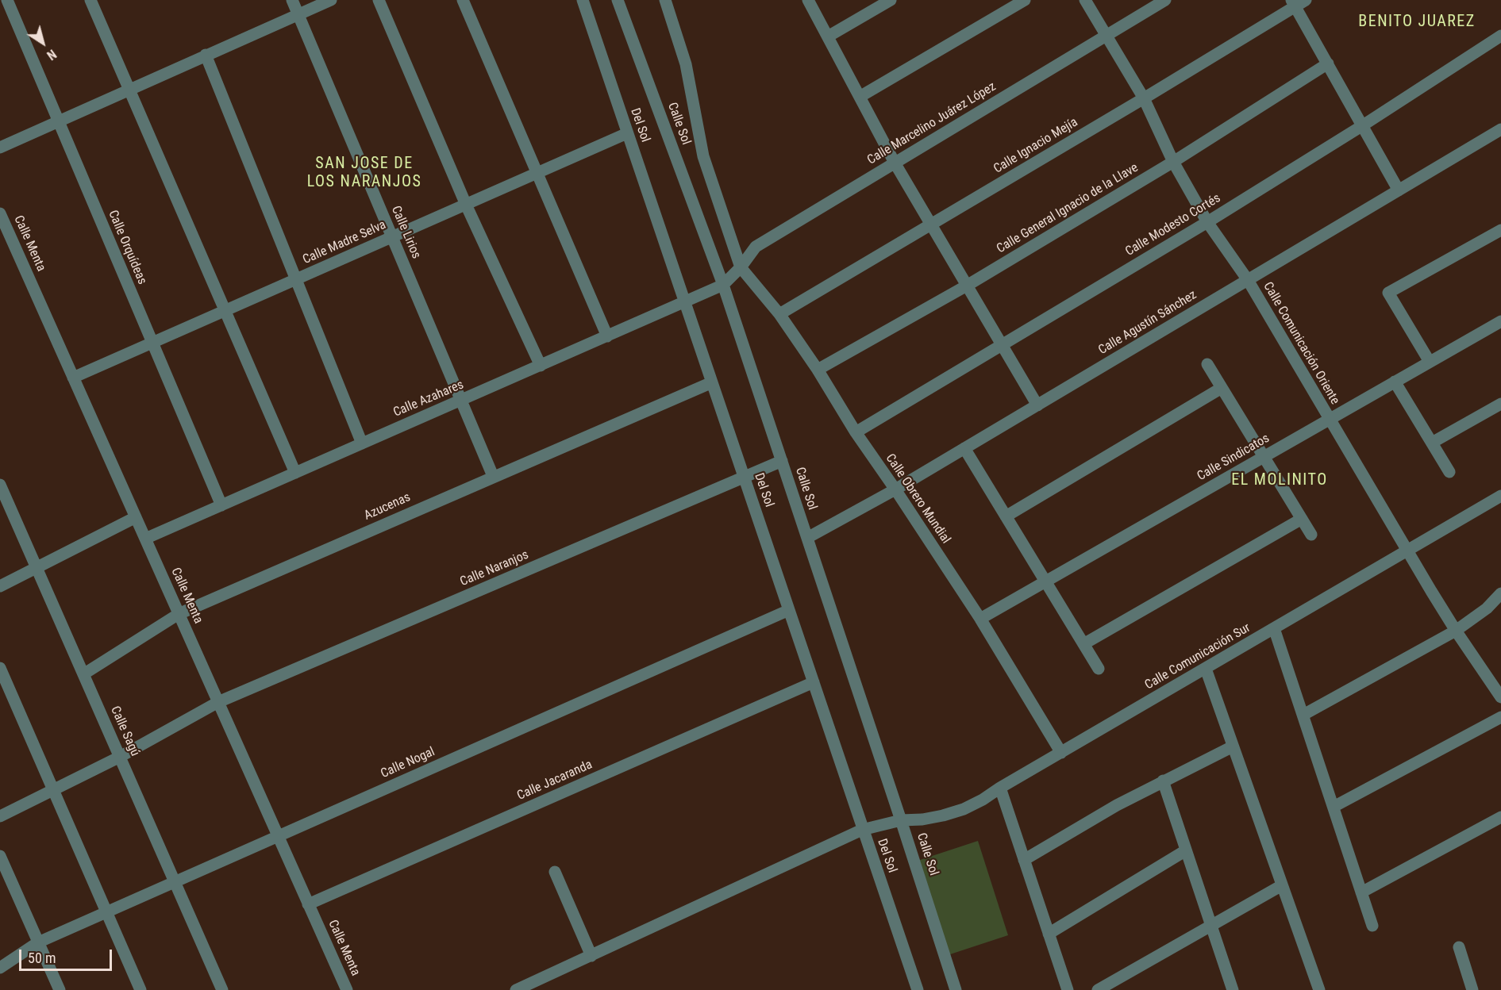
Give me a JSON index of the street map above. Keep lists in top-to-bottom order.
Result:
{
  "streets": {
    "street": [
      "Calle Sol",
      "Calle Marcelino Juárez López",
      "Del Sol",
      "Calle Ignacio Mejía",
      "Calle General Ignacio de la Llave",
      "Calle Modesto Cortés",
      "Calle Lirios",
      "Calle Madre Selva",
      "Calle Menta",
      "Calle Orquídeas",
      "Calle Agustín Sánchez",
      "Calle Comunicación Oriente",
      "Calle Azahares",
      "Calle Sindicatos",
      "Calle Obrero Mundial",
      "Azucenas",
      "Calle Naranjos",
      "Calle Comunicación Sur",
      "Calle Sagú",
      "Calle Nogal",
      "Calle Jacaranda"
    ]
  },
  "crossings": [
    ["Calle Sol", "Calle Marcelino Juárez López"],
    ["Calle Sol", "Calle Agustín Sánchez"],
    ["Calle Sol", "Calle Azahares"],
    ["Calle Sol", "Calle Naranjos"],
    ["Calle Sol", "Calle Comunicación Sur"],
    ["Calle Marcelino Juárez López", "Calle Comunicación Oriente"],
    ["Calle Marcelino Juárez López", "Calle Azahares"],
    ["Calle Marcelino Juárez López", "Calle Obrero Mundial"],
    ["Del Sol", "Calle Madre Selva"],
    ["Del Sol", "Calle Azahares"],
    ["Del Sol", "Azucenas"],
    ["Del Sol", "Calle Naranjos"],
    ["Del Sol", "Calle Comunicación Sur"],
    ["Del Sol", "Calle Nogal"],
    ["Del Sol", "Calle Jacaranda"],
    ["Calle Ignacio Mejía", "Calle Comunicación Oriente"],
    ["Calle Ignacio Mejía", "Calle Obrero Mundial"],
    ["Calle General Ignacio de la Llave", "Calle Comunicación Oriente"],
    ["Calle General Ignacio de la Llave", "Calle Obrero Mundial"],
    ["Calle Modesto Cortés", "Calle Comunicación Oriente"],
    ["Calle Modesto Cortés", "Calle Obrero Mundial"],
    ["Calle Lirios", "Calle Madre Selva"],
    ["Calle Lirios", "Calle Azahares"],
    ["Calle Lirios", "Azucenas"],
    ["Calle Madre Selva", "Calle Menta"],
    ["Calle Madre Selva", "Calle Orquídeas"],
    ["Calle Menta", "Calle Azahares"],
    ["Calle Menta", "Azucenas"],
    ["Calle Menta", "Calle Naranjos"],
    ["Calle Menta", "Calle Nogal"],
    ["Calle Menta", "Calle Jacaranda"],
    ["Calle Orquídeas", "Calle Azahares"],
    ["Calle Agustín Sánchez", "Calle Comunicación Oriente"],
    ["Calle Agustín Sánchez", "Calle Obrero Mundial"],
    ["Calle Comunicación Oriente", "Calle Sindicatos"],
    ["Calle Comunicación Oriente", "Calle Comunicación Sur"],
    ["Calle Sindicatos", "Calle Obrero Mundial"],
    ["Calle Obrero Mundial", "Calle Comunicación Sur"],
    ["Azucenas", "Calle Sagú"],
    ["Calle Naranjos", "Calle Sagú"],
    ["Calle Sagú", "Calle Nogal"]
  ],
  "districts": ["BENITO JUAREZ", "SAN JOSE DE LOS NARANJOS", "EL MOLINITO"],
  "scale_bar": "50 m",
  "north": "bottom right"
}
